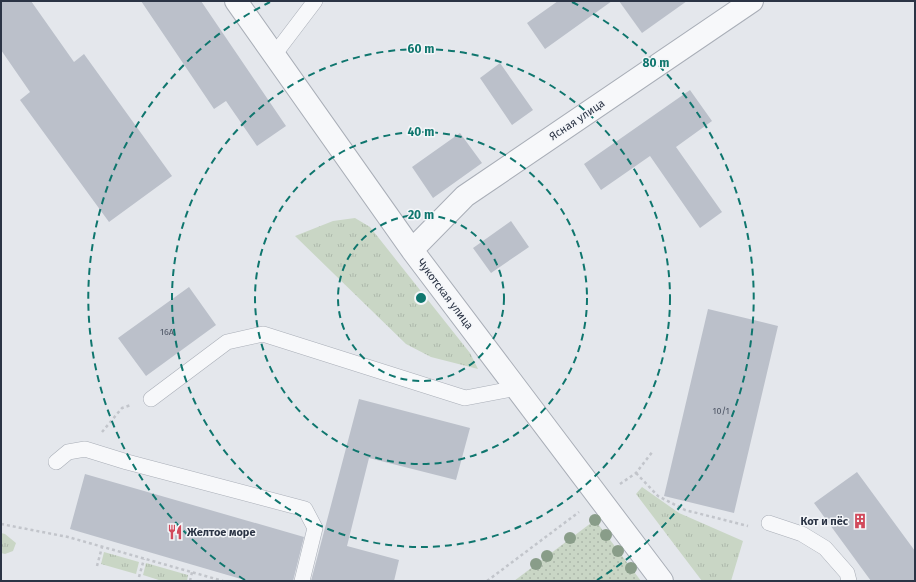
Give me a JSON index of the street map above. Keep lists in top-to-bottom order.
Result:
{
  "streets": {
    "street": ["Ясная улица", "Чукотская улица"]
  },
  "crossings": [
    ["Ясная улица", "Чукотская улица"]
  ],
  "places": {
    "building": ["Кот и пёс"],
    "restaurant": ["Желтое море"]
  },
  "house_numbers": ["16А", "10/1"],
  "rings": [
    "60 m",
    "80 m",
    "40 m",
    "20 m"
  ]
}
